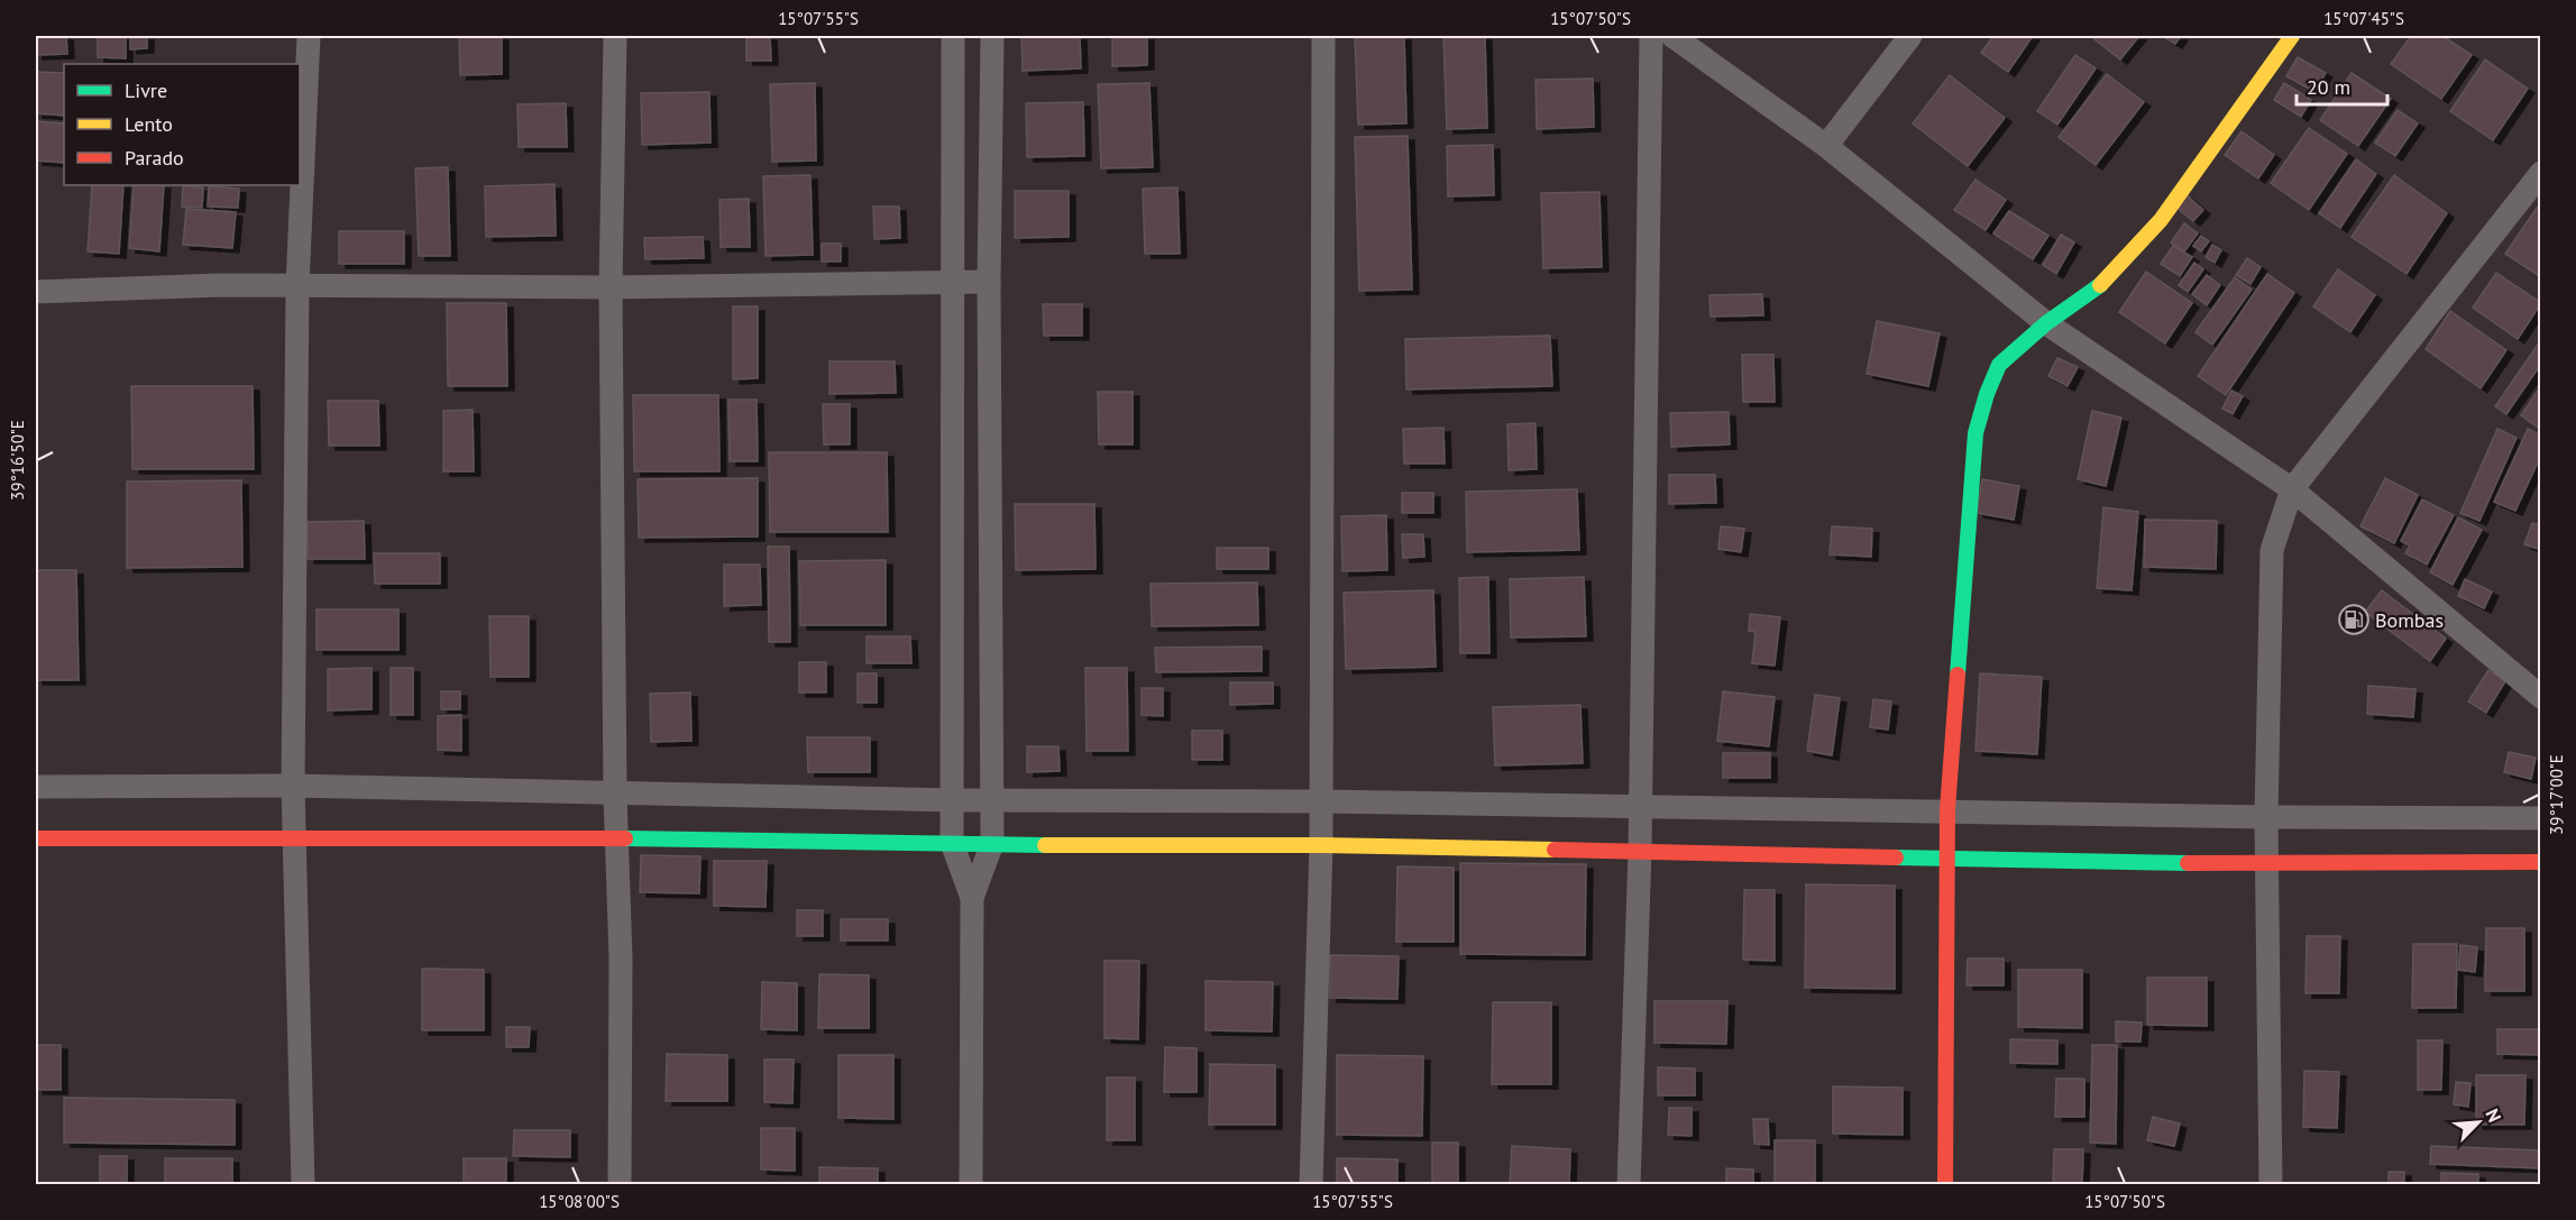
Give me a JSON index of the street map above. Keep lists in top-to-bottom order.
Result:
{
  "places": {
    "fuel station": ["Bombas"]
  },
  "legend": ["Livre", "Lento", "Parado"],
  "scale_bar": "20 m",
  "north": "top right",
  "coordinates": [
    "15°07'55\"S",
    "15°07'50\"S",
    "15°07'45\"S",
    "39°16'50\"E",
    "39°17'00\"E",
    "15°08'00\"S"
  ]
}
